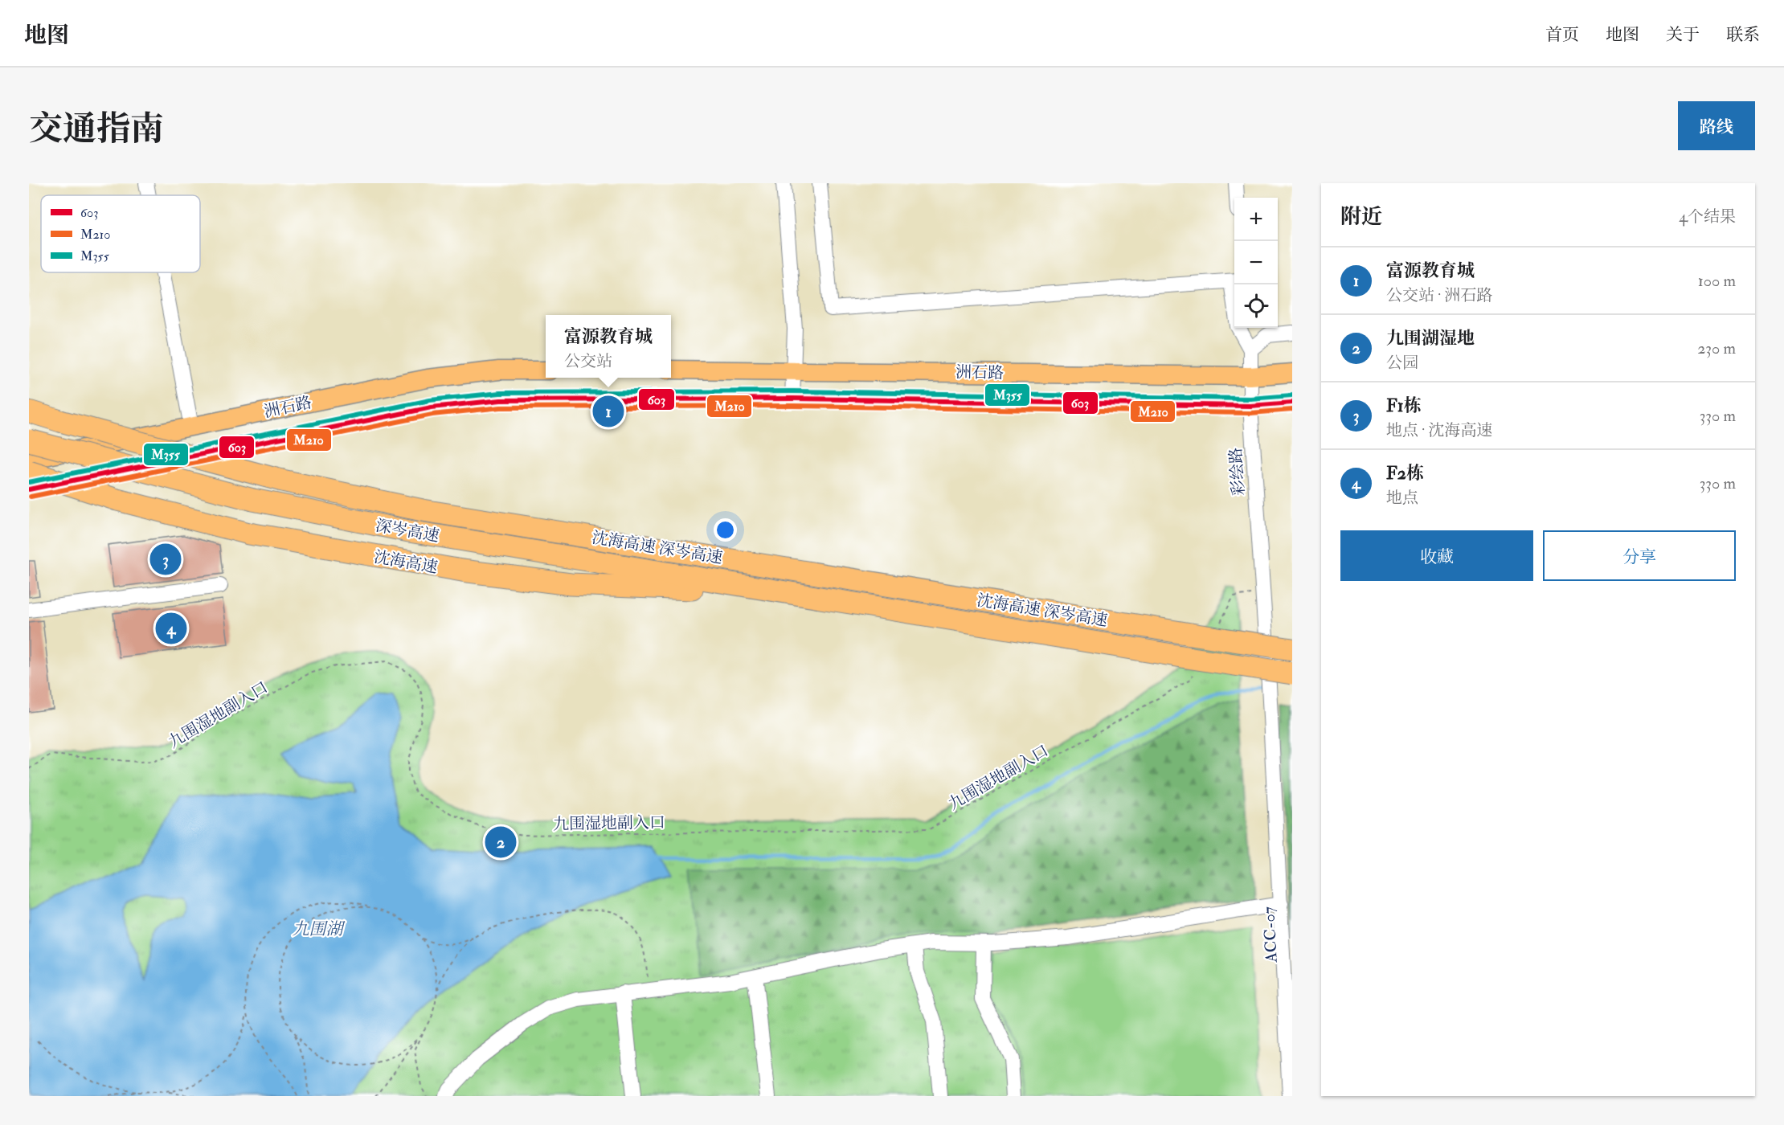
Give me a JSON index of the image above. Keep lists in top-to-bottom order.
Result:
{
  "streets": {
    "highway": ["深岑高速", "沈海高速 深岑高速", "沈海高速"],
    "main road": ["洲石路"],
    "street": ["彩绘路", "ACC-07"],
    "path": ["九围湿地副入口"]
  },
  "crossings": [
    ["洲石路", "彩绘路"],
    ["深岑高速", "沈海高速 深岑高速"],
    ["深岑高速", "沈海高速"],
    ["沈海高速 深岑高速", "沈海高速"],
    ["沈海高速 深岑高速", "九围湿地副入口"]
  ],
  "water": ["九围湖"],
  "lines": ["transit line M355", "transit line 603", "transit line M210"],
  "legend": ["603", "M210", "M355"],
  "page": {
    "header": "地图",
    "nav": [
      "首页",
      "地图",
      "关于",
      "联系"
    ],
    "title": "交通指南",
    "buttons": [
      "路线",
      ["收藏", "分享"]
    ],
    "heading": ["附近", "4个结果"],
    "map_buttons": ["+", "−"],
    "list": [
      {
        "mark": "1",
        "name": "富源教育城",
        "note": "公交站 · 洲石路",
        "value": "100 m"
      },
      {
        "mark": "2",
        "name": "九围湖湿地",
        "note": "公园",
        "value": "230 m"
      },
      {
        "mark": "3",
        "name": "F1栋",
        "note": "地点 · 沈海高速",
        "value": "330 m"
      },
      {
        "mark": "4",
        "name": "F2栋",
        "note": "地点",
        "value": "330 m"
      }
    ],
    "popup": ["富源教育城", "公交站"],
    "pins": [
      "1",
      "3",
      "4",
      "2"
    ]
  }
}
